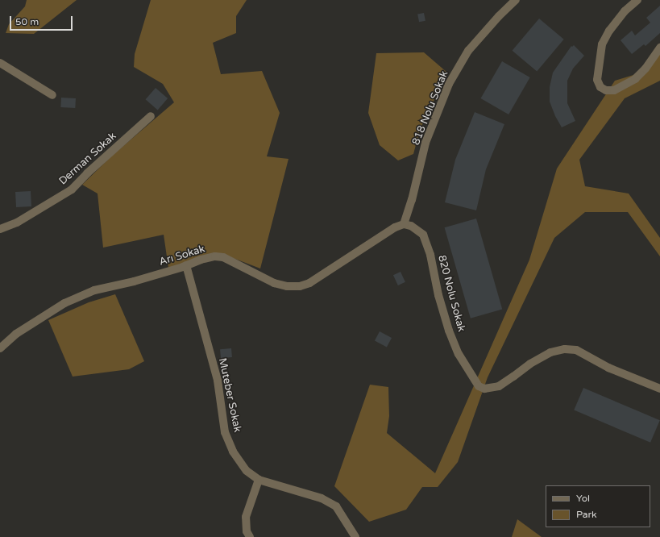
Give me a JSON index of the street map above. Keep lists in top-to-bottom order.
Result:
{
  "streets": {
    "street": [
      "818 Nolu Sokak",
      "Derman Sokak",
      "Arı Sokak",
      "820 Nolu Sokak",
      "Muteber Sokak"
    ]
  },
  "crossings": [
    ["818 Nolu Sokak", "Arı Sokak"],
    ["818 Nolu Sokak", "820 Nolu Sokak"],
    ["Arı Sokak", "820 Nolu Sokak"],
    ["Arı Sokak", "Muteber Sokak"]
  ],
  "legend": ["Yol", "Park"],
  "scale_bar": "50 m"
}
